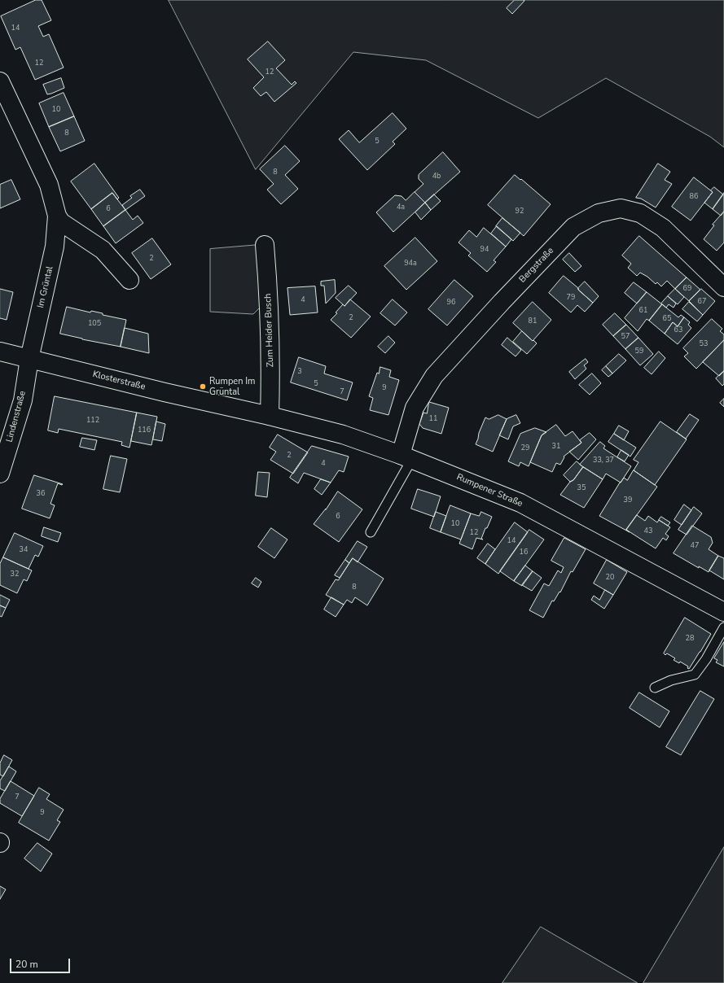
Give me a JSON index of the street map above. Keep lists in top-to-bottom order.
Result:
{
  "streets": {
    "street": [
      "Bergstraße",
      "Im Grüntal",
      "Zum Heider Busch",
      "Klosterstraße",
      "Lindenstraße",
      "Rumpener Straße"
    ]
  },
  "crossings": [
    ["Bergstraße", "Rumpener Straße"],
    ["Im Grüntal", "Klosterstraße"],
    ["Im Grüntal", "Lindenstraße"],
    ["Zum Heider Busch", "Rumpener Straße"],
    ["Klosterstraße", "Lindenstraße"],
    ["Klosterstraße", "Rumpener Straße"]
  ],
  "places": ["Rumpen Im Grüntal"],
  "house_numbers": [
    "14",
    "12",
    "12",
    "10",
    "8",
    "5",
    "8",
    "4b",
    "86",
    "4a",
    "6",
    "92",
    "94",
    "2",
    "94a",
    "69",
    "79",
    "4",
    "67",
    "96",
    "61",
    "2",
    "65",
    "81",
    "105",
    "63",
    "57",
    "53",
    "59",
    "3",
    "5",
    "9",
    "7",
    "11",
    "112",
    "116",
    "31",
    "29",
    "2",
    "33, 37",
    "4",
    "35",
    "36",
    "39",
    "6",
    "10",
    "43",
    "12",
    "14",
    "47",
    "34",
    "16",
    "32",
    "20",
    "8",
    "28",
    "7",
    "9"
  ],
  "scale_bar": "20 m"
}
